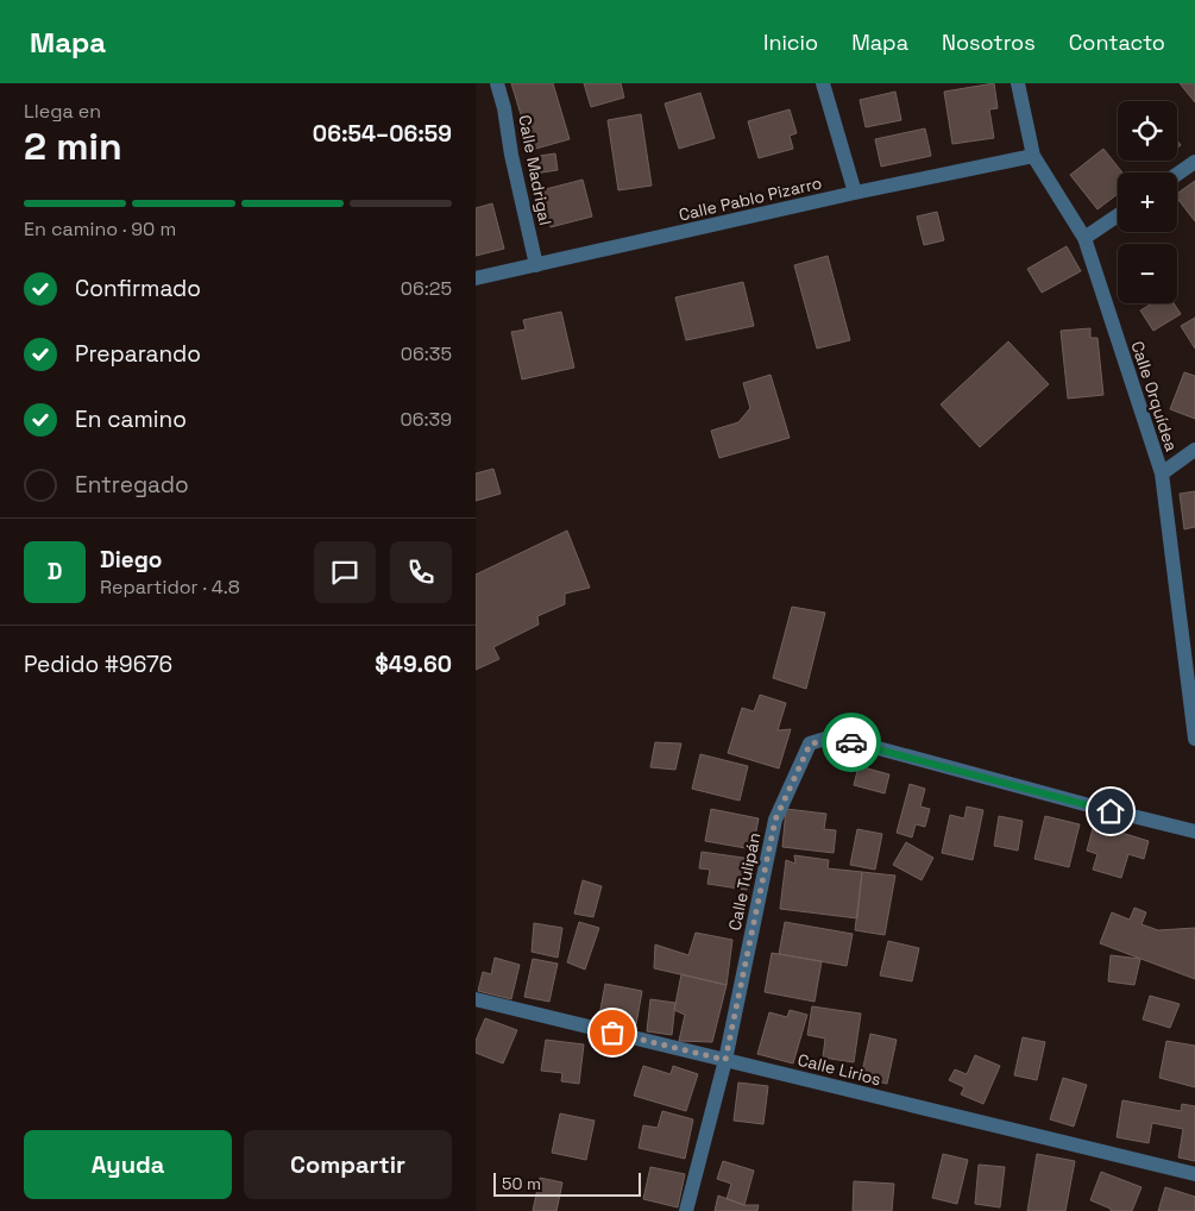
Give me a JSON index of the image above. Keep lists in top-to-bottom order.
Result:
{
  "streets": {
    "street": [
      "Calle Madrigal",
      "Calle Pablo Pizarro",
      "Calle Orquídea",
      "Calle Tulipán",
      "Calle Lirios"
    ]
  },
  "crossings": [
    ["Calle Madrigal", "Calle Pablo Pizarro"],
    ["Calle Pablo Pizarro", "Calle Orquídea"],
    ["Calle Tulipán", "Calle Lirios"]
  ],
  "scale_bar": "50 m",
  "page": {
    "header": "Mapa",
    "nav": [
      "Inicio",
      "Mapa",
      "Nosotros",
      "Contacto"
    ],
    "heading": ["2 min", "Llega en", "06:54–06:59"],
    "panel": [
      "Diego",
      "Repartidor · 4.8",
      "Pedido #9676",
      "$49.60"
    ],
    "map_buttons": ["+", "−"],
    "bar": "En camino · 90 m",
    "list": [
      ["Confirmado", "06:25"],
      ["Preparando", "06:35"],
      ["En camino", "06:39"],
      "Entregado"
    ],
    "round": "D",
    "buttons": ["Ayuda", "Compartir"],
    "scale": "50 m"
  }
}
